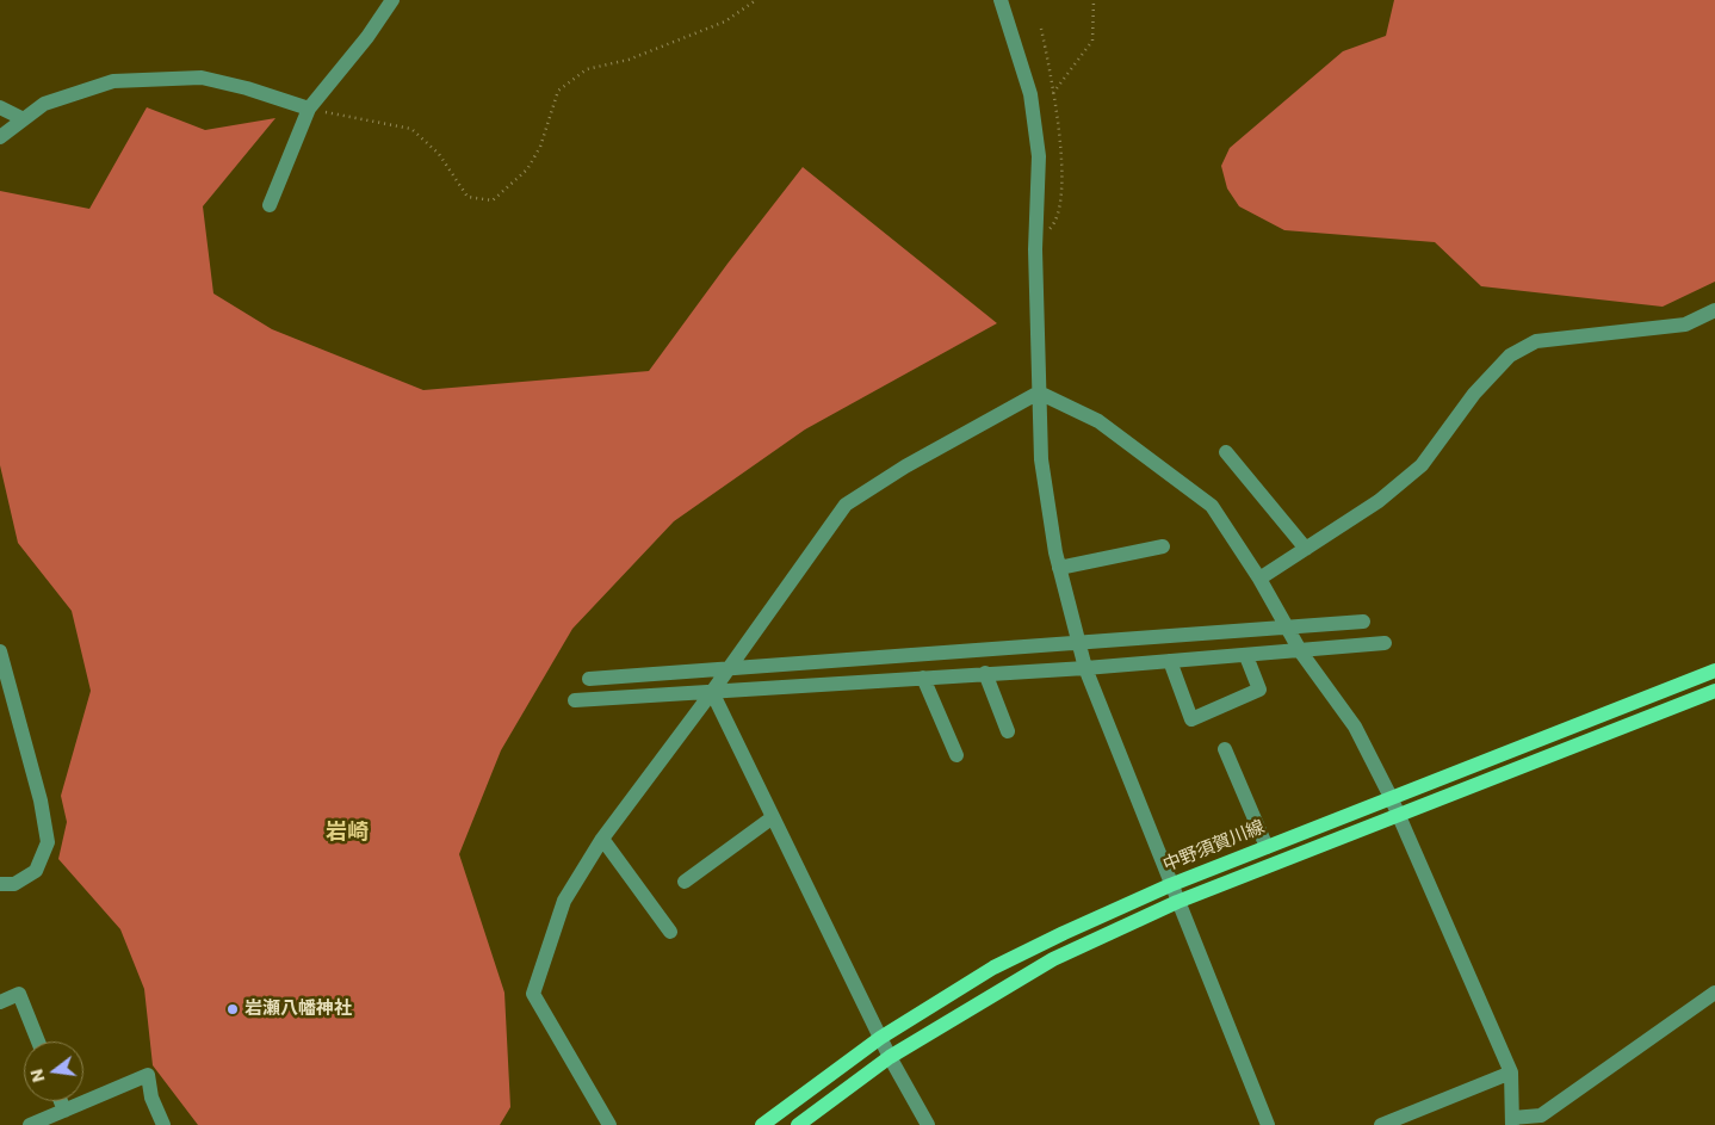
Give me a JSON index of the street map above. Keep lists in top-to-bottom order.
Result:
{
  "streets": {
    "main road": ["中野須賀川線"]
  },
  "districts": ["岩崎"],
  "places": ["岩瀬八幡神社"],
  "north": "left"
}
